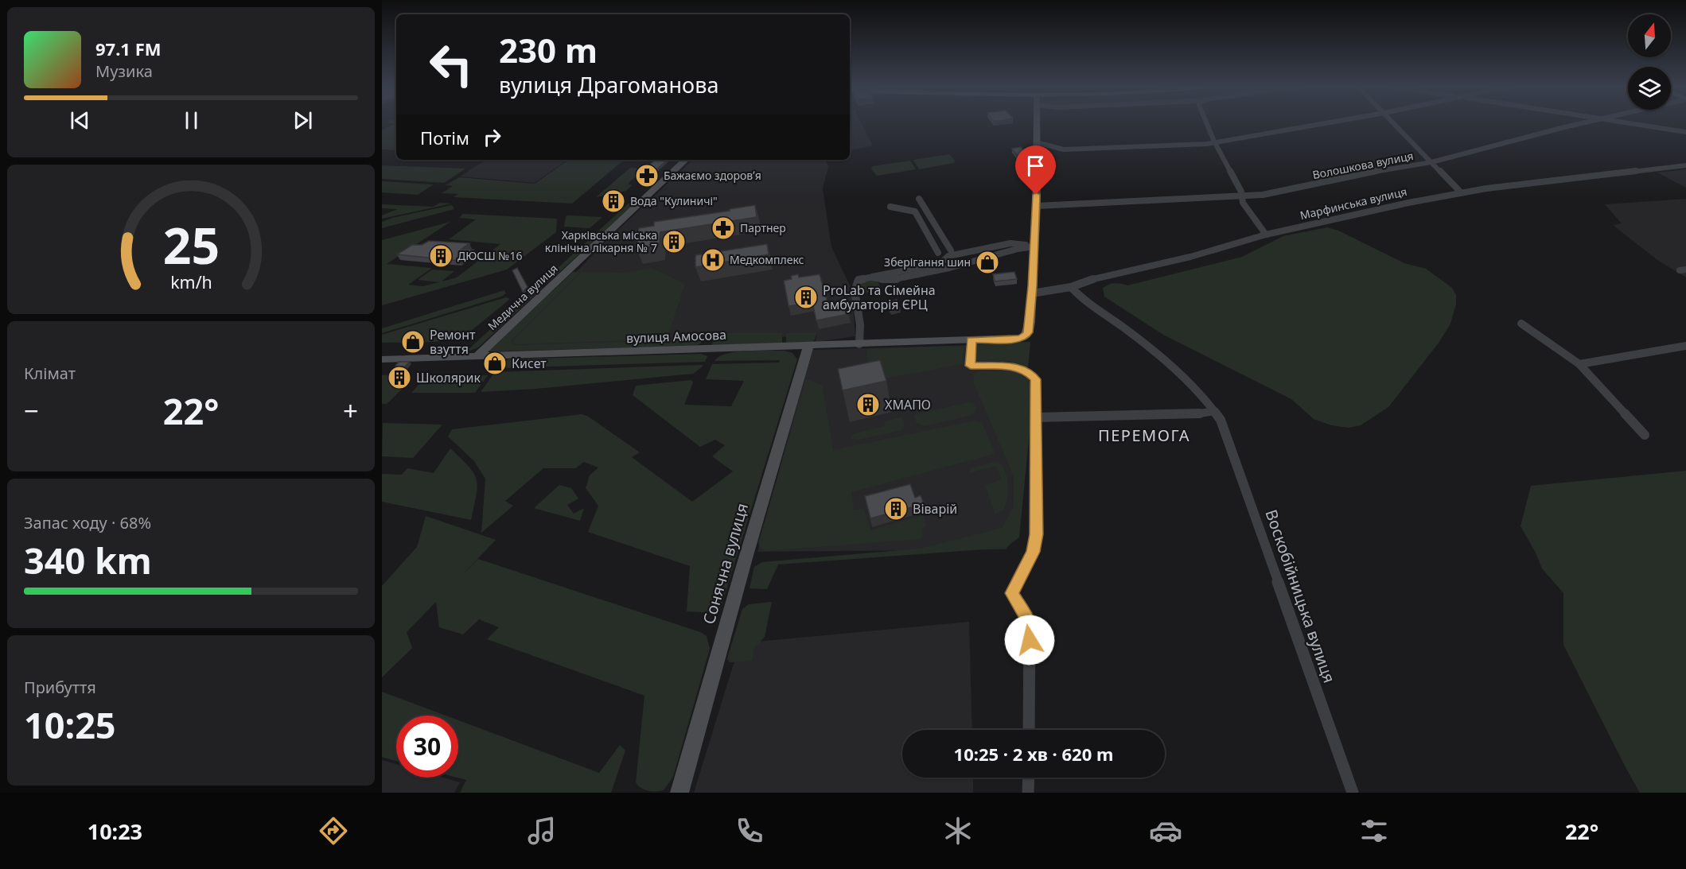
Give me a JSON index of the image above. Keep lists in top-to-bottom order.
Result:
{
  "streets": {
    "street": [
      "Волошкова вулиця",
      "Марфинська вулиця",
      "Медична вулиця",
      "вулиця Амосова",
      "Сонячна вулиця",
      "Воскобійницька вулиця"
    ]
  },
  "crossings": [
    ["Марфинська вулиця", "вулиця Амосова"],
    ["Марфинська вулиця", "Воскобійницька вулиця"],
    ["Медична вулиця", "вулиця Амосова"],
    ["вулиця Амосова", "Сонячна вулиця"]
  ],
  "districts": ["ПЕРЕМОГА"],
  "places": {
    "pharmacy": ["Бажаємо здоровʼя", "Партнер"],
    "building": [
      "Вода \"Кулиничі\"",
      "Харківська міська клінічна лікарня № 7",
      "ДЮСШ №16",
      "ProLab та Сімейна амбулаторія ЄРЦ",
      "Школярик",
      "ХМАПО",
      "Віварій"
    ],
    "hospital": ["Медкомплекс"],
    "shop": ["Зберігання шин", "Ремонт взуття", "Кисет"]
  },
  "north": "top",
  "page": {
    "turn": ["230 m", "вулиця Драгоманова"],
    "song": ["97.1 FM", "Музика"],
    "then": "Потім",
    "tile": [
      "Клімат",
      ["Запас ходу · 68%", "340 km"],
      ["Прибуття", "10:25"]
    ],
    "heat": ["−", "22°", "+"],
    "limit": "30",
    "trip": "10:25 · 2 хв · 620 m",
    "tabs": ["10:23", "22°"],
    "gauge": ["25", "km/h"]
  }
}
